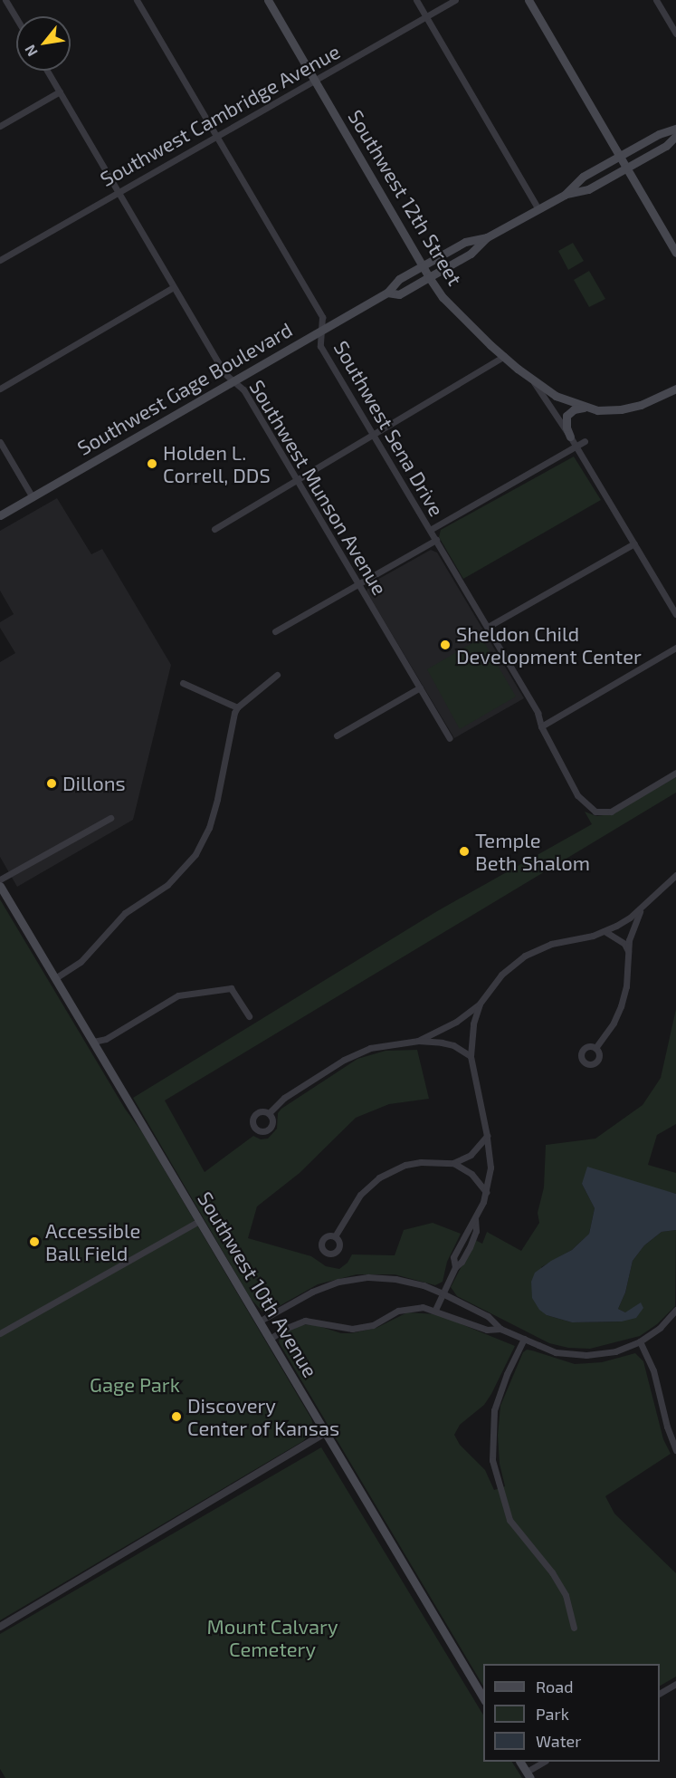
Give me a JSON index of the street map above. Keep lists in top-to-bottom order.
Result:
{
  "streets": {
    "main road": ["Southwest 12th Street", "Southwest Gage Boulevard", "Southwest 10th Avenue"],
    "street": ["Southwest Cambridge Avenue", "Southwest Sena Drive", "Southwest Munson Avenue"]
  },
  "crossings": [
    ["Southwest Cambridge Avenue", "Southwest 12th Street"],
    ["Southwest Cambridge Avenue", "Southwest Sena Drive"],
    ["Southwest Cambridge Avenue", "Southwest Munson Avenue"],
    ["Southwest 12th Street", "Southwest Gage Boulevard"],
    ["Southwest Gage Boulevard", "Southwest Sena Drive"],
    ["Southwest Gage Boulevard", "Southwest Munson Avenue"]
  ],
  "parks": ["Gage Park", "Mount Calvary Cemetery"],
  "places": [
    "Holden L. Correll, DDS",
    "Sheldon Child Development Center",
    "Dillons",
    "Temple Beth Shalom",
    "Accessible Ball Field",
    "Discovery Center of Kansas"
  ],
  "legend": ["Road", "Park", "Water"],
  "north": "bottom left"
}
